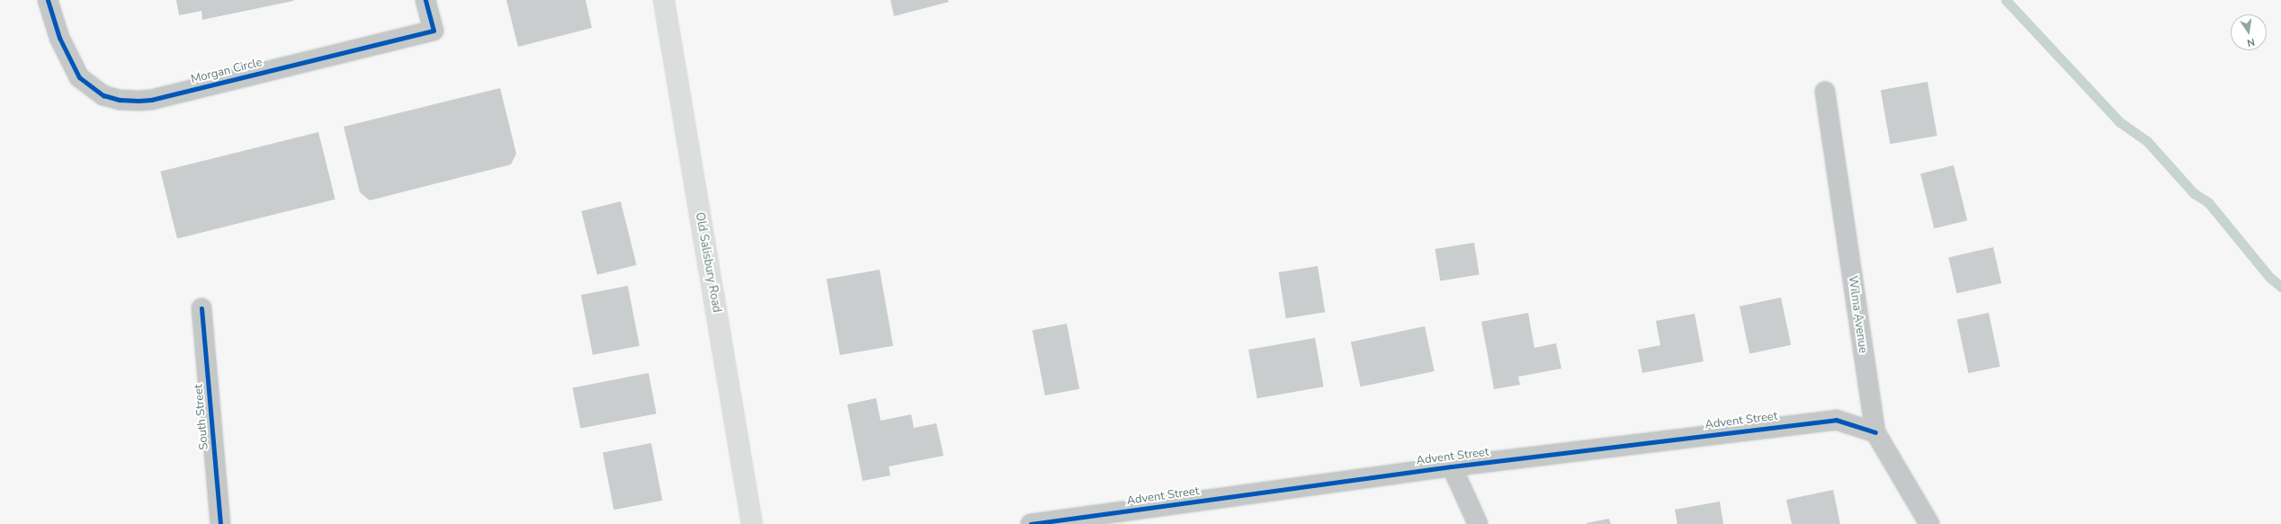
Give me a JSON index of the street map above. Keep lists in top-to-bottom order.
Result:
{
  "streets": {
    "main road": ["Old Salisbury Road"],
    "street": [
      "Morgan Circle",
      "Wilma Avenue",
      "South Street",
      "Advent Street"
    ]
  },
  "crossings": [
    ["Wilma Avenue", "Advent Street"]
  ],
  "north": "bottom"
}
